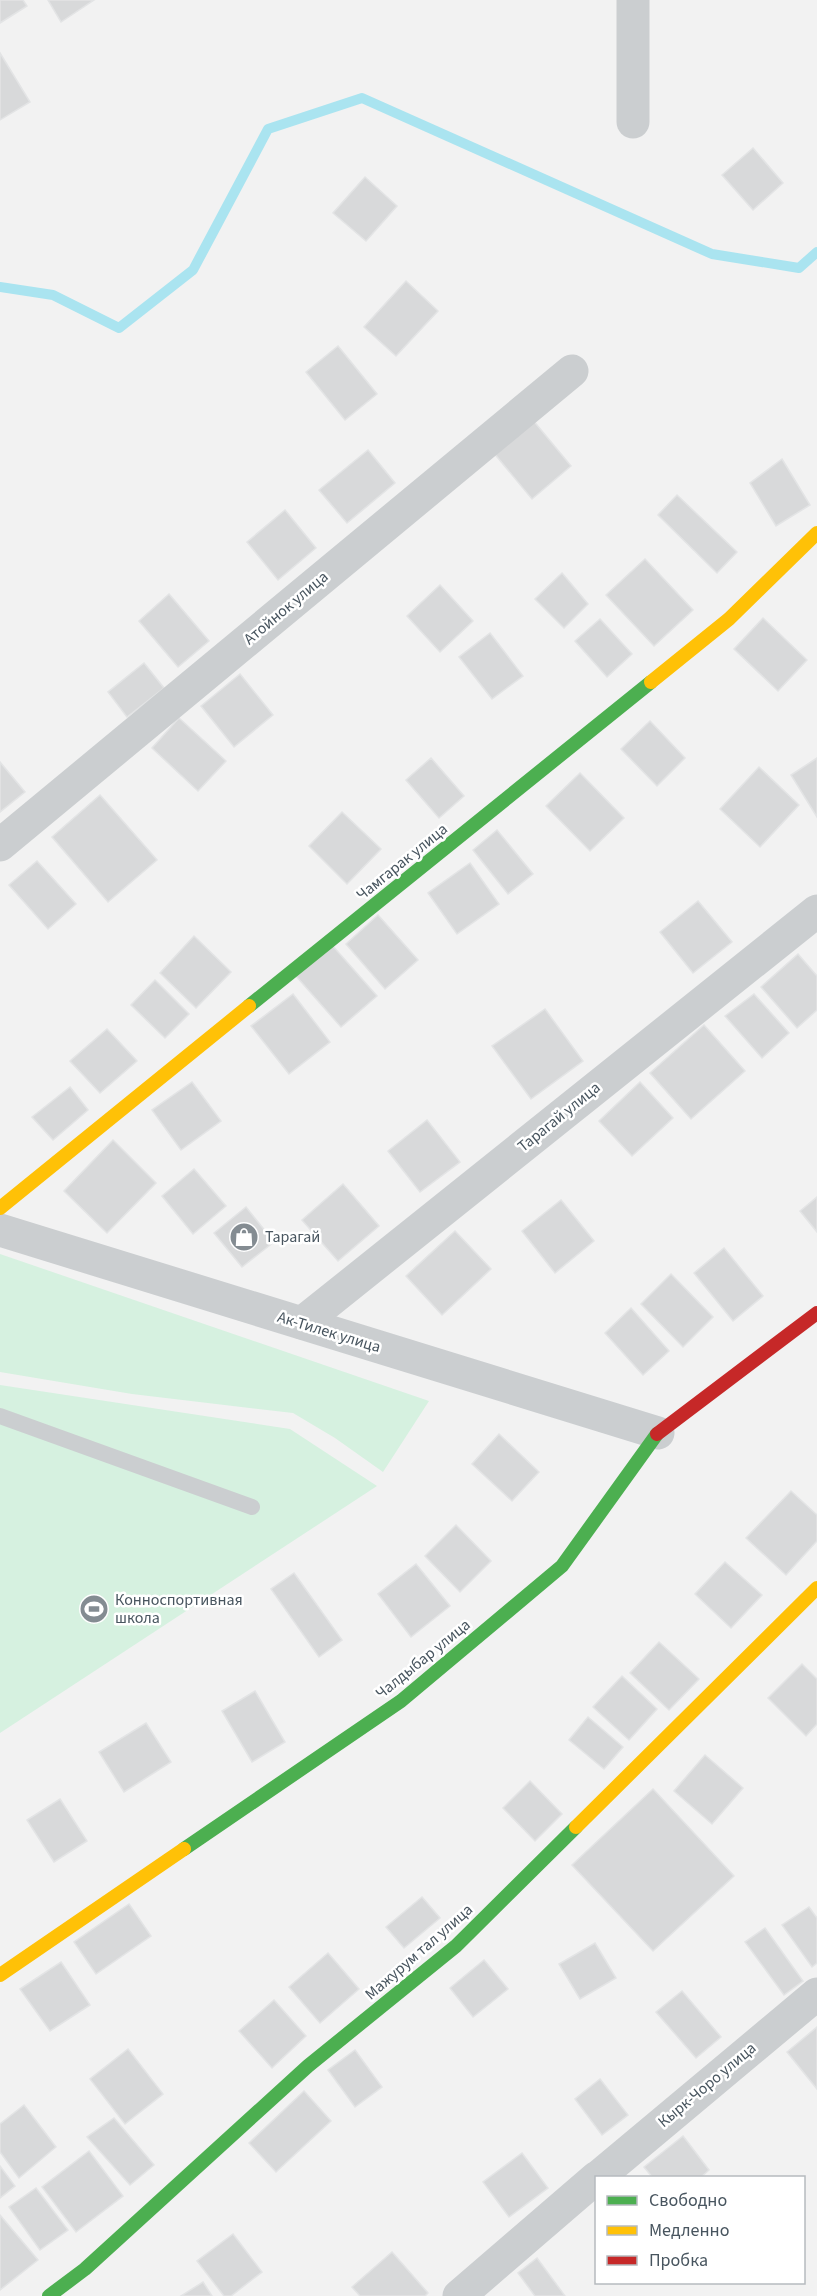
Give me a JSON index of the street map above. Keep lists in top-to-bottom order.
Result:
{
  "streets": {
    "street": [
      "Атойнок улица",
      "Чамгарак улица",
      "Тарагай улица",
      "Ак-Тилек улица",
      "Чалдыбар улица",
      "Мажурум тал улица",
      "Кырк-Чоро улица"
    ]
  },
  "crossings": [
    ["Тарагай улица", "Ак-Тилек улица"],
    ["Ак-Тилек улица", "Чалдыбар улица"]
  ],
  "places": {
    "shop": ["Тарагай"],
    "sports": ["Конноспортивная школа"]
  },
  "legend": ["Свободно", "Медленно", "Пробка"]
}
